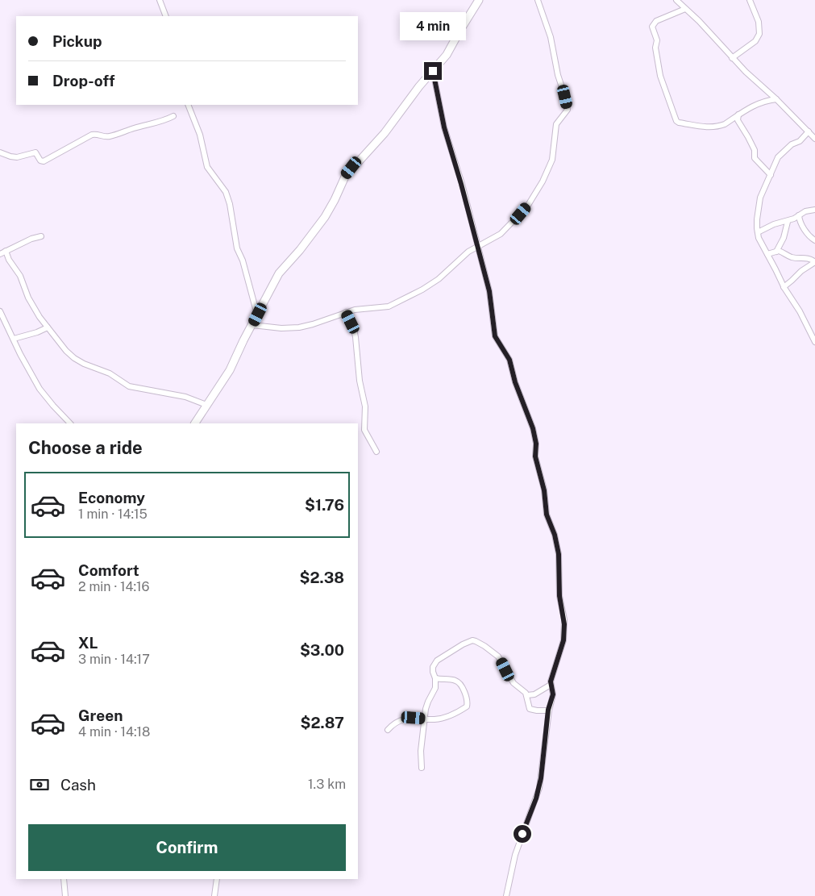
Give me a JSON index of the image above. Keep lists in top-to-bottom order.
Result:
{
  "page": {
    "bubble": "4 min",
    "banner": ["Pickup", "Drop-off"],
    "heading": "Choose a ride",
    "list": [
      {
        "name": "Economy",
        "note": "1 min · 14:15",
        "value": "$1.76"
      },
      {
        "name": "Comfort",
        "note": "2 min · 14:16",
        "value": "$2.38"
      },
      {
        "name": "XL",
        "note": "3 min · 14:17",
        "value": "$3.00"
      },
      {
        "name": "Green",
        "note": "4 min · 14:18",
        "value": "$2.87"
      }
    ],
    "pay": ["Cash", "1.3 km"],
    "buttons": "Confirm"
  }
}
